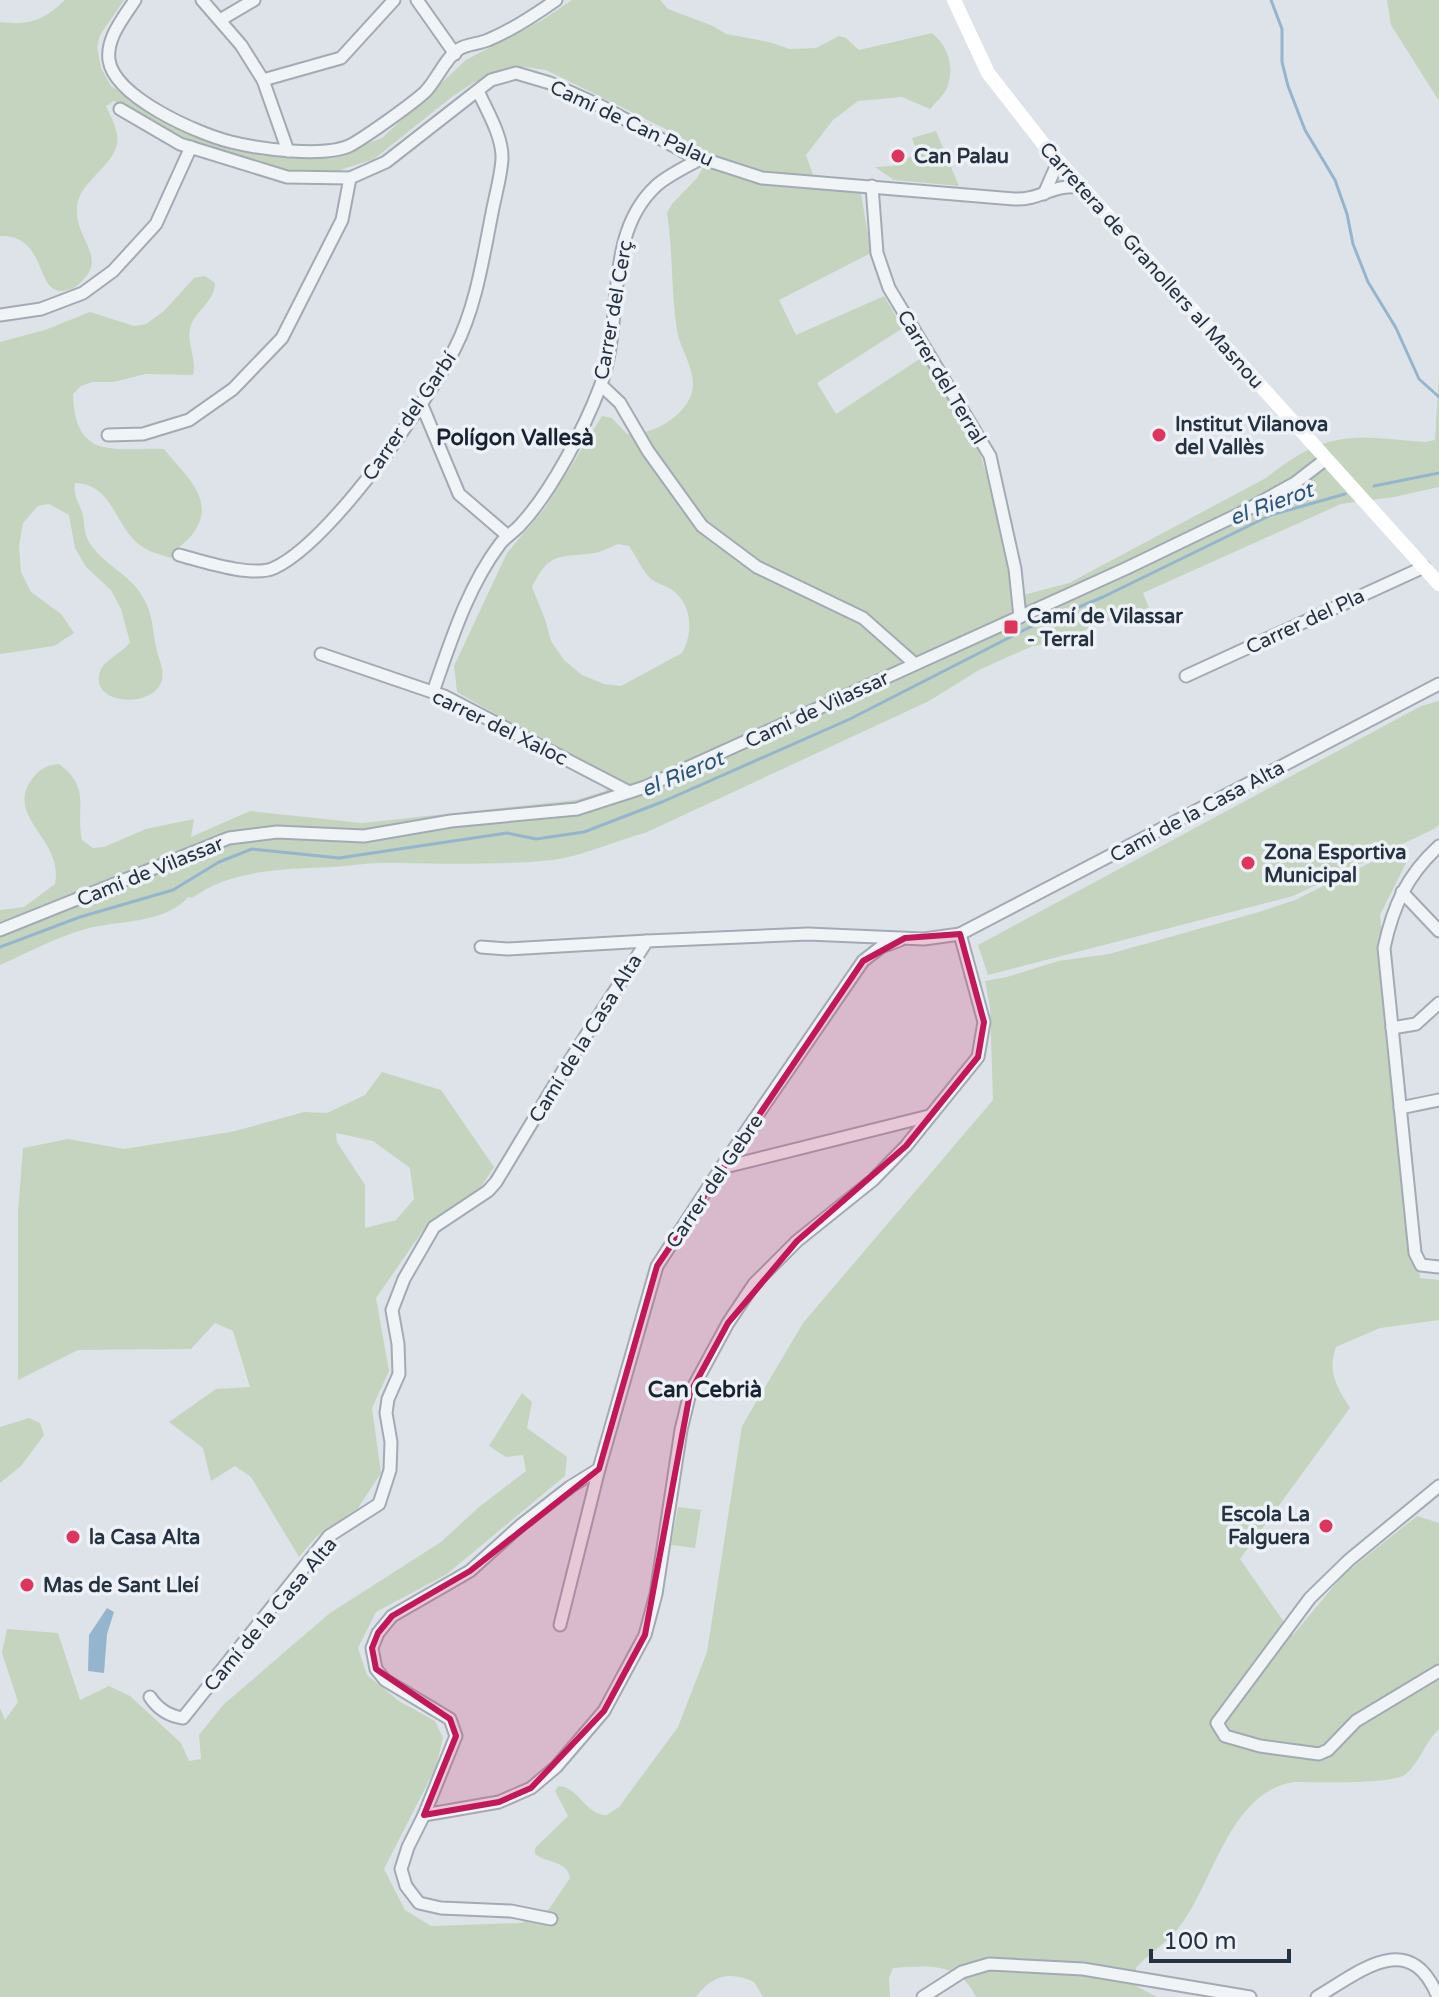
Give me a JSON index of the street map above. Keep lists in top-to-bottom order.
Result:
{
  "streets": {
    "main road": ["Carretera de Granollers al Masnou"],
    "street": [
      "Camí de Can Palau",
      "Carrer del Cerç",
      "Carrer del Terral",
      "Carrer del Garbí",
      "Carrer del Pla",
      "Camí de Vilassar",
      "carrer del Xaloc",
      "Camí de la Casa Alta",
      "Carrer del Gebre"
    ]
  },
  "crossings": [
    ["Camí de Can Palau", "Carretera de Granollers al Masnou"],
    ["Camí de Can Palau", "Carrer del Cerç"],
    ["Camí de Can Palau", "Carrer del Terral"],
    ["Camí de Can Palau", "Carrer del Garbí"],
    ["Carretera de Granollers al Masnou", "Carrer del Pla"],
    ["Carretera de Granollers al Masnou", "Camí de Vilassar"],
    ["Carrer del Cerç", "carrer del Xaloc"],
    ["Carrer del Terral", "Camí de Vilassar"],
    ["Camí de Vilassar", "carrer del Xaloc"],
    ["Camí de la Casa Alta", "Carrer del Gebre"]
  ],
  "districts": ["Polígon Vallesà", "Can Cebrià"],
  "water": ["el Rierot"],
  "places": {
    "other": [
      "Can Palau",
      "Institut Vilanova del Vallès",
      "Zona Esportiva Municipal",
      "Escola La Falguera",
      "la Casa Alta",
      "Mas de Sant Lleí"
    ],
    "transit": ["Camí de Vilassar - Terral"]
  },
  "scale_bar": "100 m"
}
